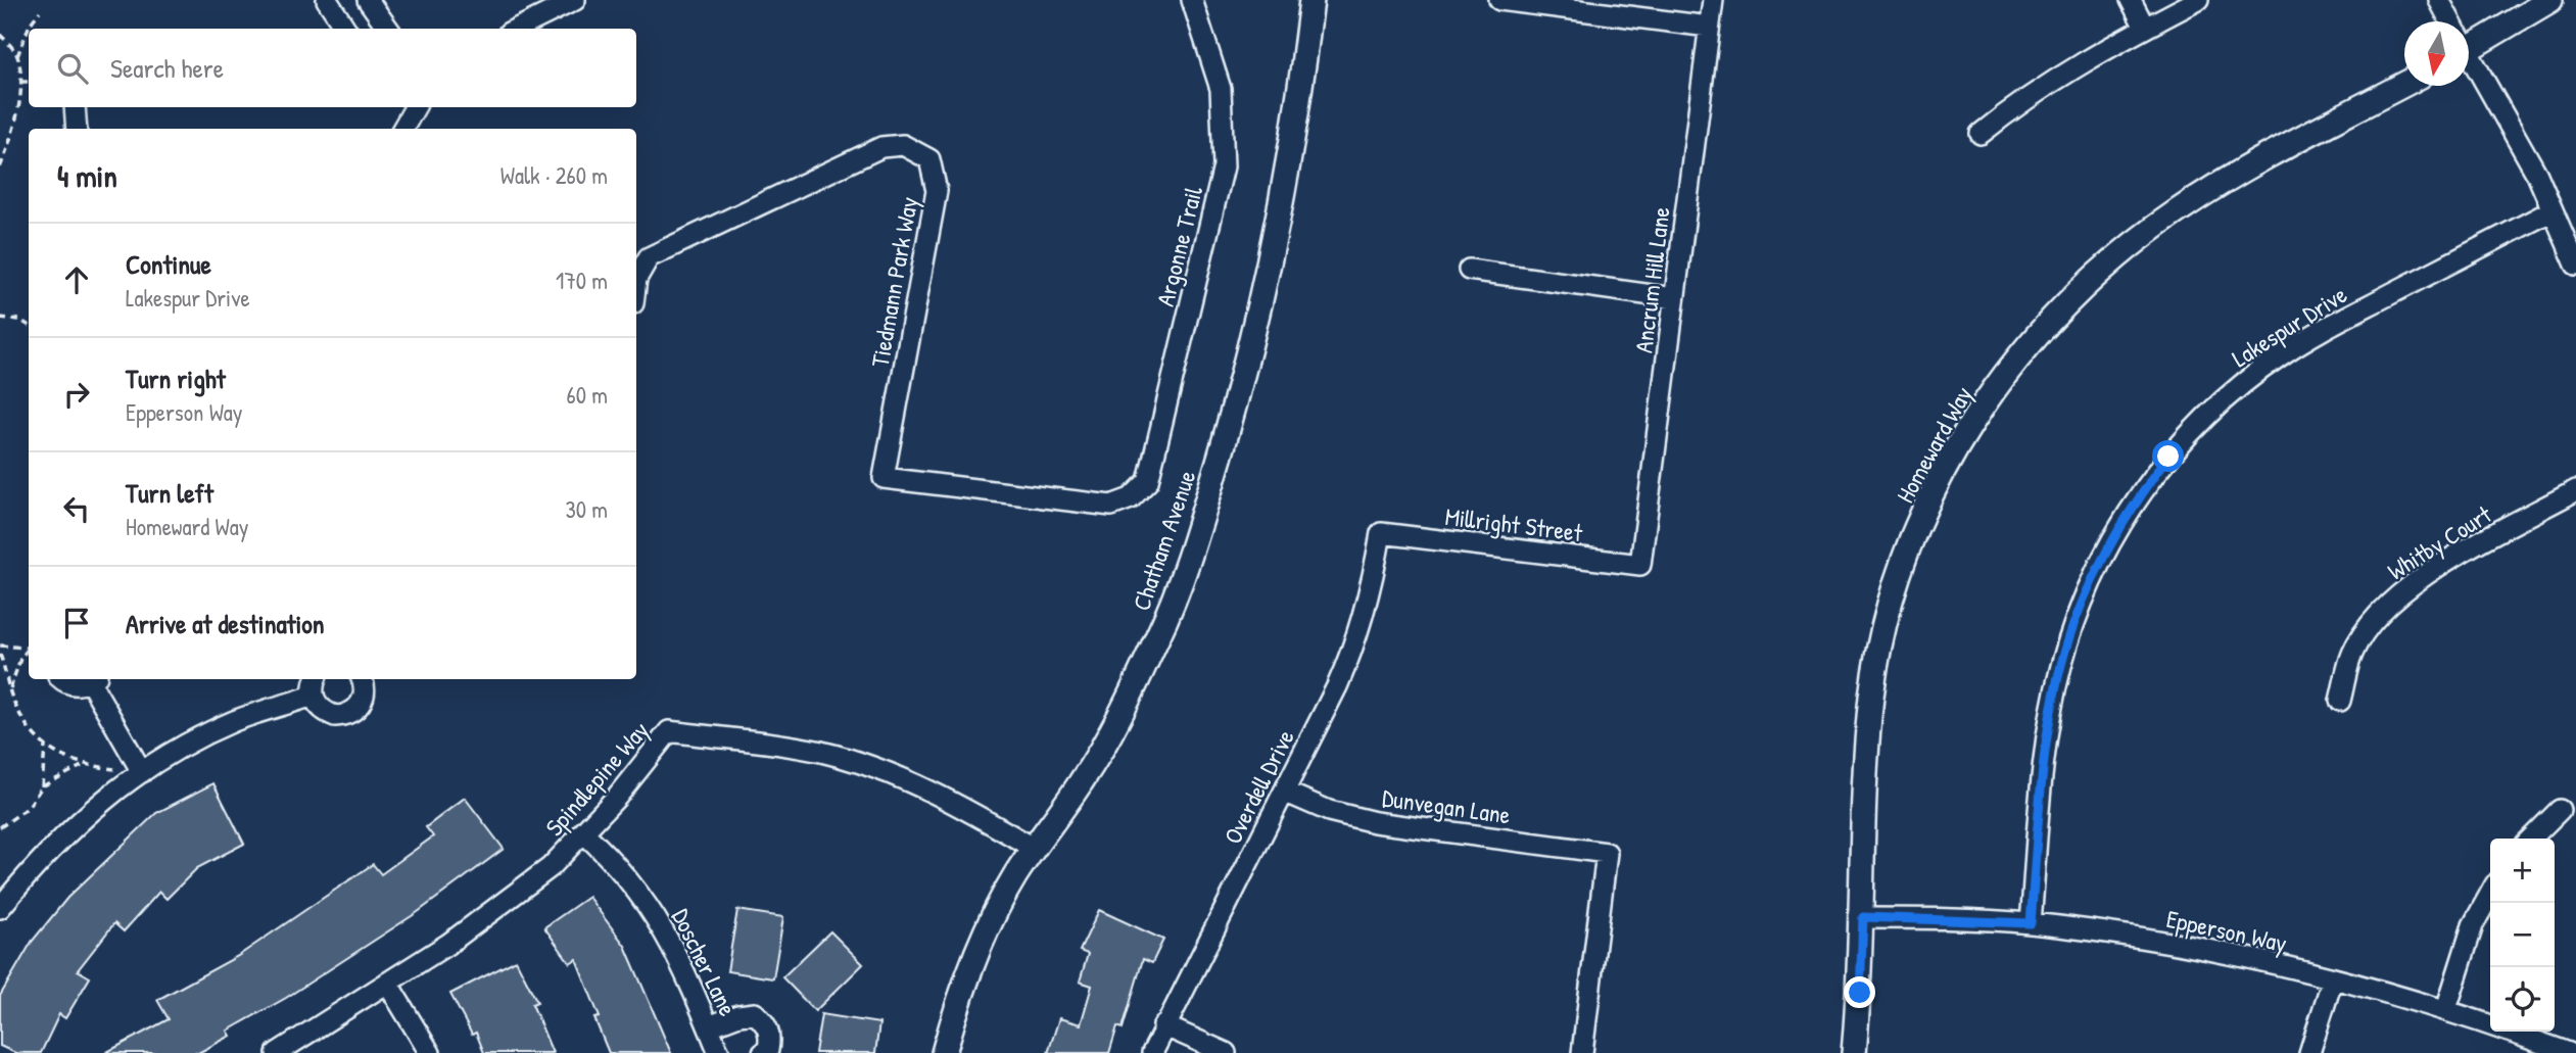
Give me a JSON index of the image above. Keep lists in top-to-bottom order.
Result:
{
  "streets": {
    "street": [
      "Argonne Trail",
      "Ancrum Hill Lane",
      "Tiedmann Park Way",
      "Lakespur Drive",
      "Homeward Way",
      "Millright Street",
      "Chatham Avenue",
      "Whitby Court",
      "Spindlepine Way",
      "Overdell Drive",
      "Dunvegan Lane",
      "Epperson Way",
      "Doscher Lane"
    ]
  },
  "crossings": [
    ["Argonne Trail", "Tiedmann Park Way"],
    ["Ancrum Hill Lane", "Millright Street"],
    ["Lakespur Drive", "Epperson Way"],
    ["Homeward Way", "Epperson Way"],
    ["Millright Street", "Overdell Drive"],
    ["Chatham Avenue", "Spindlepine Way"],
    ["Spindlepine Way", "Doscher Lane"],
    ["Overdell Drive", "Dunvegan Lane"]
  ],
  "north": "bottom",
  "page": {
    "search": "Search here",
    "heading": ["4 min", "Walk · 260 m"],
    "list": [
      ["Continue", "Lakespur Drive", "170 m"],
      ["Turn right", "Epperson Way", "60 m"],
      ["Turn left", "Homeward Way", "30 m"],
      "Arrive at destination"
    ],
    "map_buttons": ["+", "−"]
  }
}
